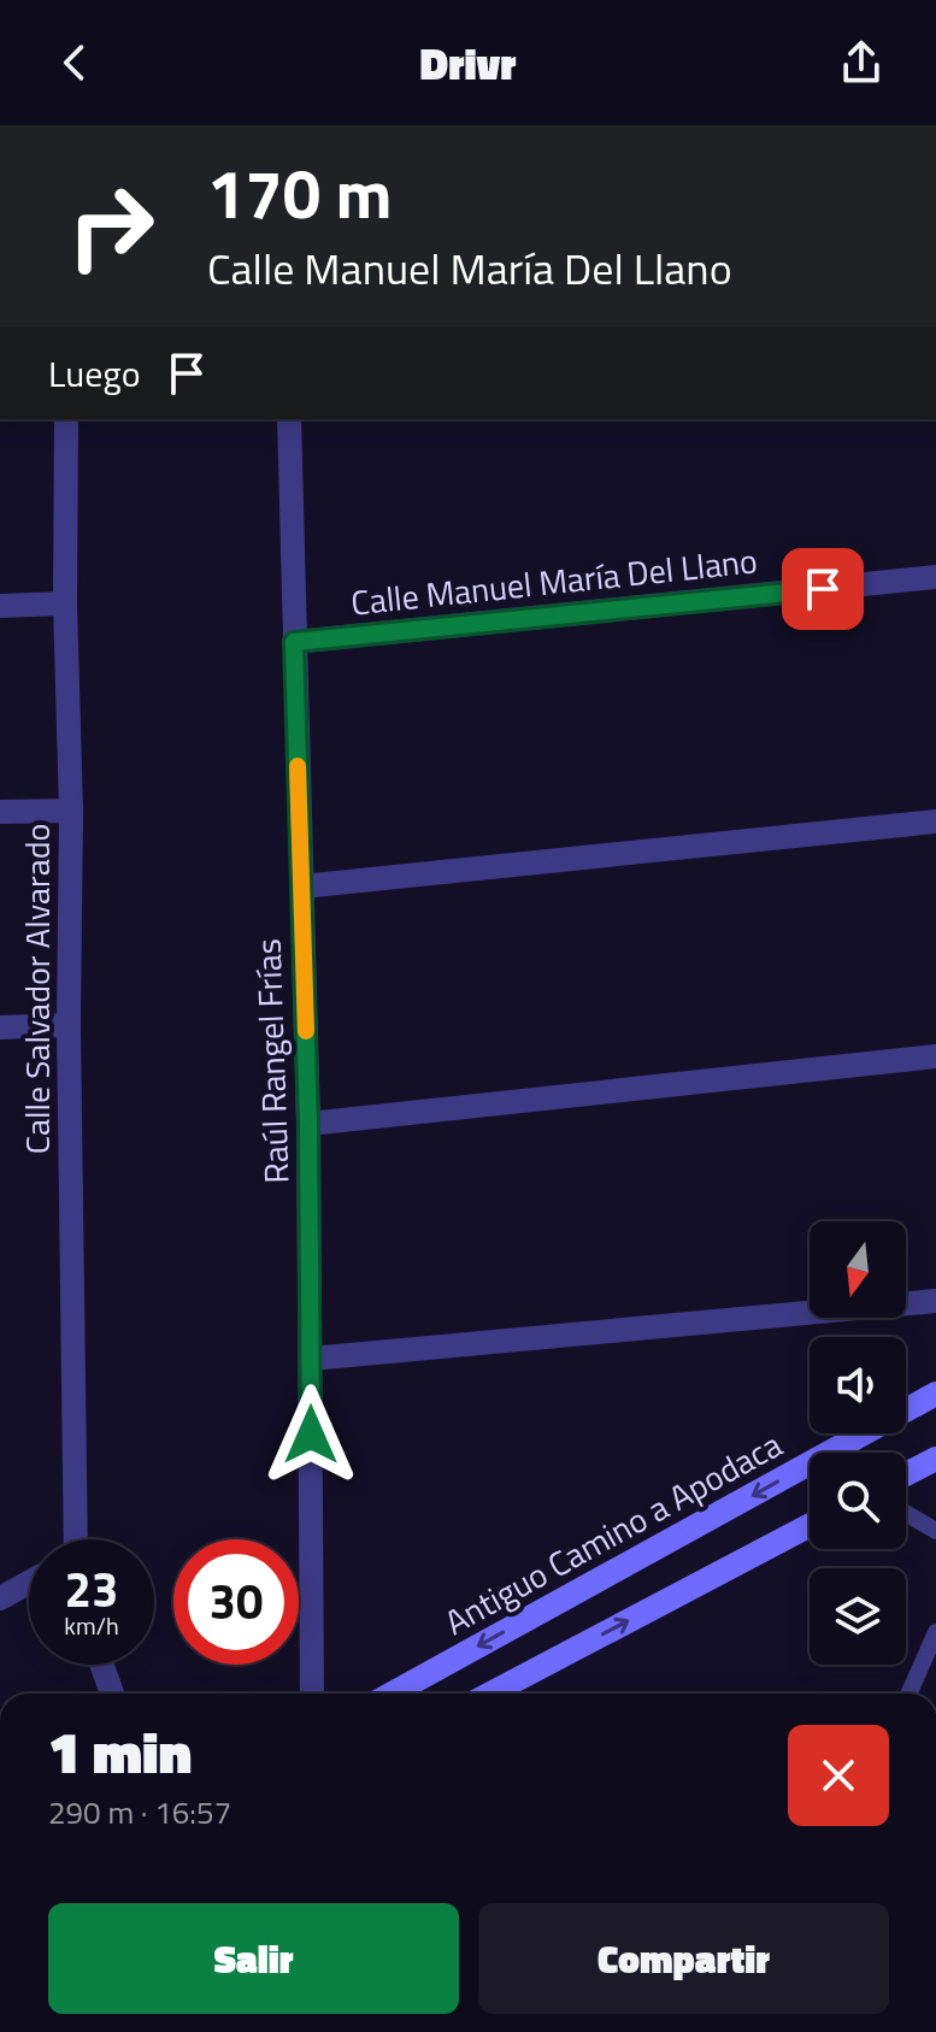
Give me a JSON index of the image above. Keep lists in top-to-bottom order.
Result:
{
  "streets": {
    "street": [
      "Calle Manuel María Del Llano",
      "Calle Salvador Alvarado",
      "Raúl Rangel Frías",
      "Antiguo Camino a Apodaca"
    ]
  },
  "crossings": [
    ["Calle Manuel María Del Llano", "Raúl Rangel Frías"]
  ],
  "north": "bottom",
  "page": {
    "header": "Drivr",
    "turn": ["170 m", "Calle Manuel María Del Llano"],
    "then": "Luego",
    "speed": "23 km/h",
    "limit": "30",
    "heading": ["1 min", "290 m · 16:57"],
    "buttons": ["Salir", "Compartir"]
  }
}
